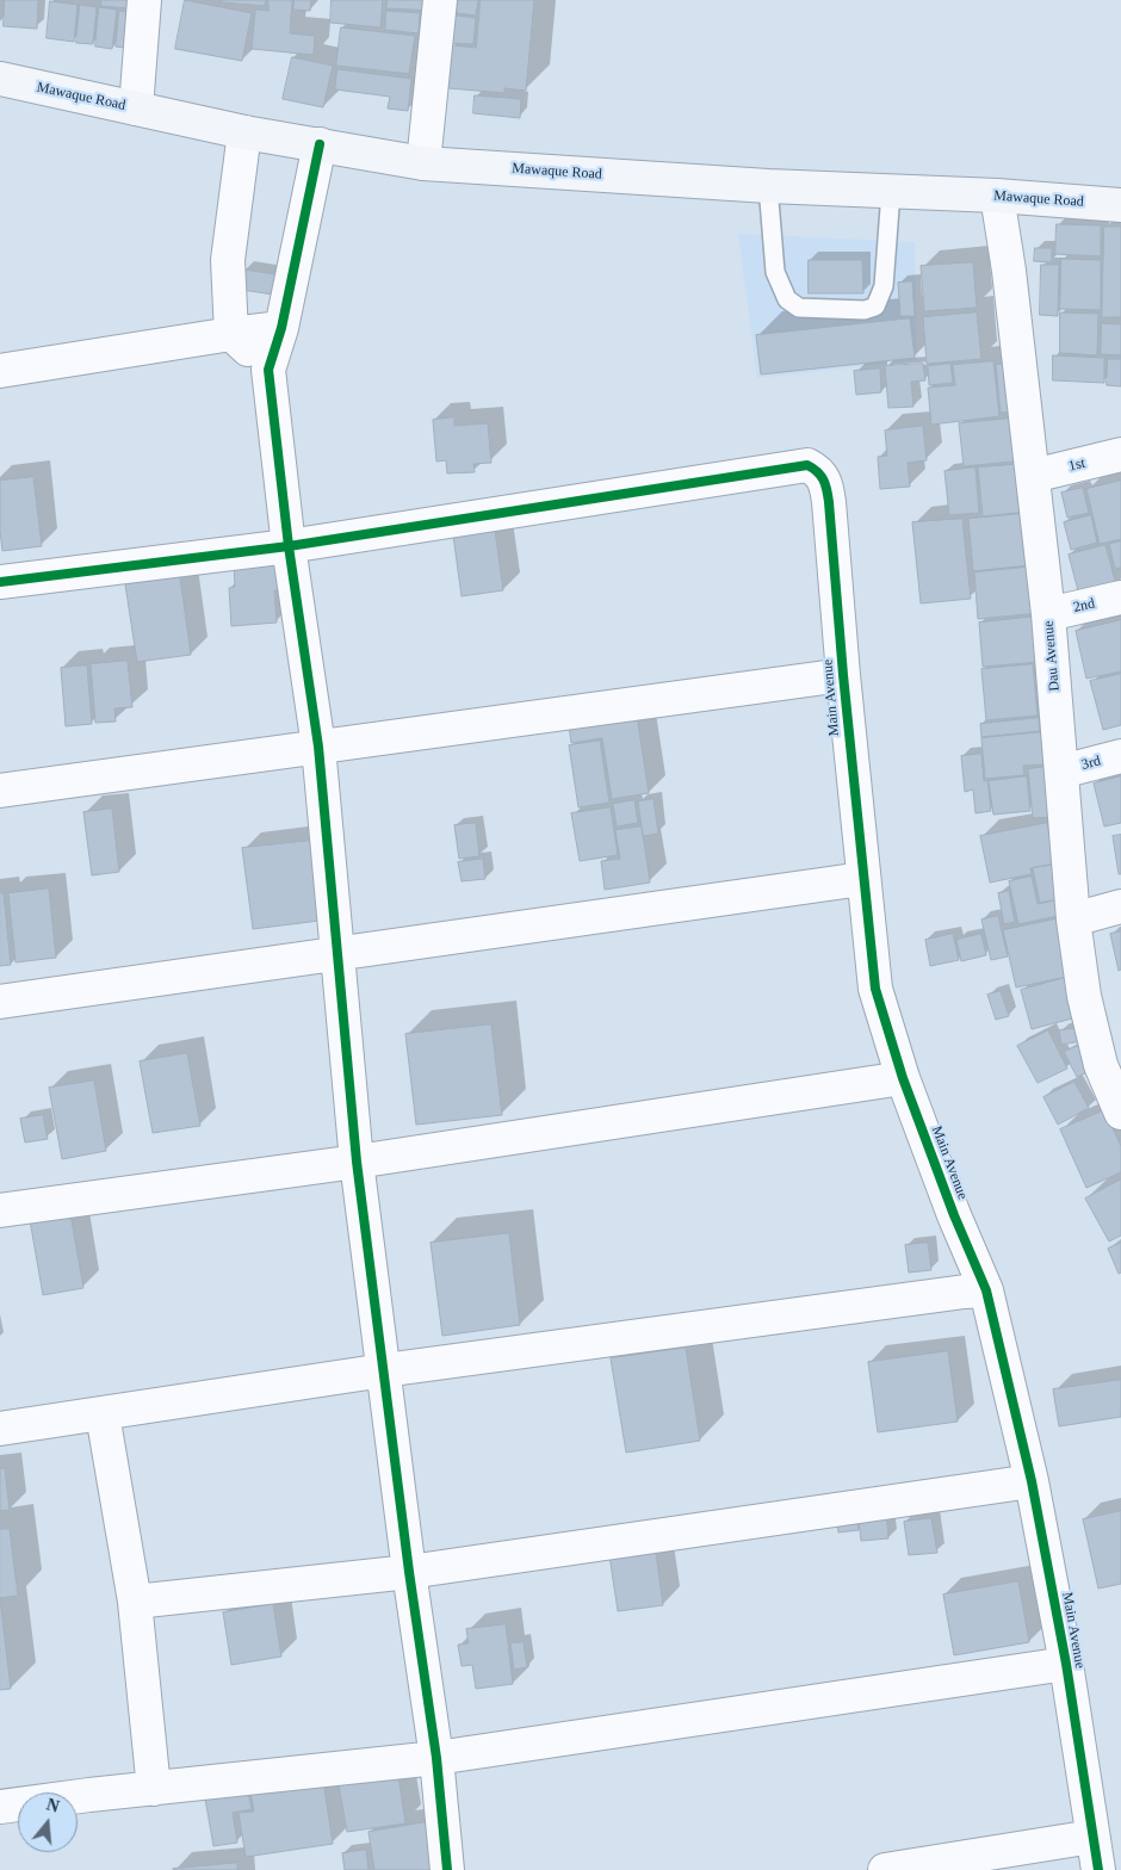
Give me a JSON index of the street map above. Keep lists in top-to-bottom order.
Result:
{
  "streets": {
    "main road": ["Mawaque Road"],
    "street": [
      "1st",
      "2nd",
      "Dau Avenue",
      "Main Avenue",
      "3rd"
    ]
  },
  "crossings": [
    ["Mawaque Road", "Dau Avenue"],
    ["1st", "Dau Avenue"],
    ["2nd", "Dau Avenue"],
    ["Dau Avenue", "3rd"]
  ],
  "north": "top"
}
